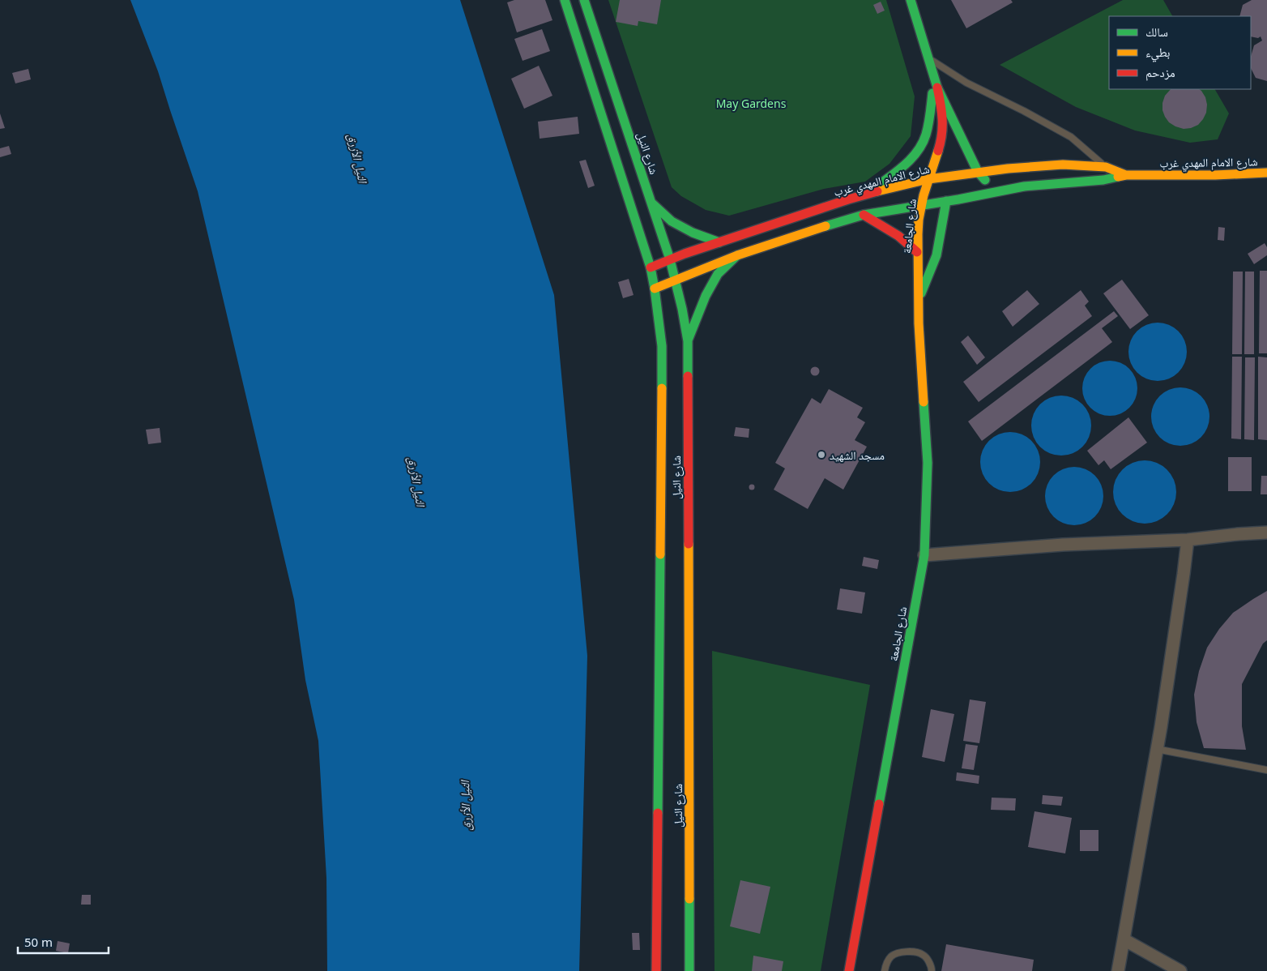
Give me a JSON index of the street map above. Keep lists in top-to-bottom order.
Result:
{
  "streets": {
    "main road": ["شارع النيل", "شارع الامام المهدي غرب", "شارع الجامعة"]
  },
  "crossings": [
    ["شارع النيل", "شارع الامام المهدي غرب"],
    ["شارع الامام المهدي غرب", "شارع الجامعة"]
  ],
  "water": ["النيل الأزرق"],
  "parks": ["May Gardens"],
  "places": ["مسجد الشهيد"],
  "legend": ["سالك", "بطيء", "مزدحم"],
  "scale_bar": "50 m"
}
